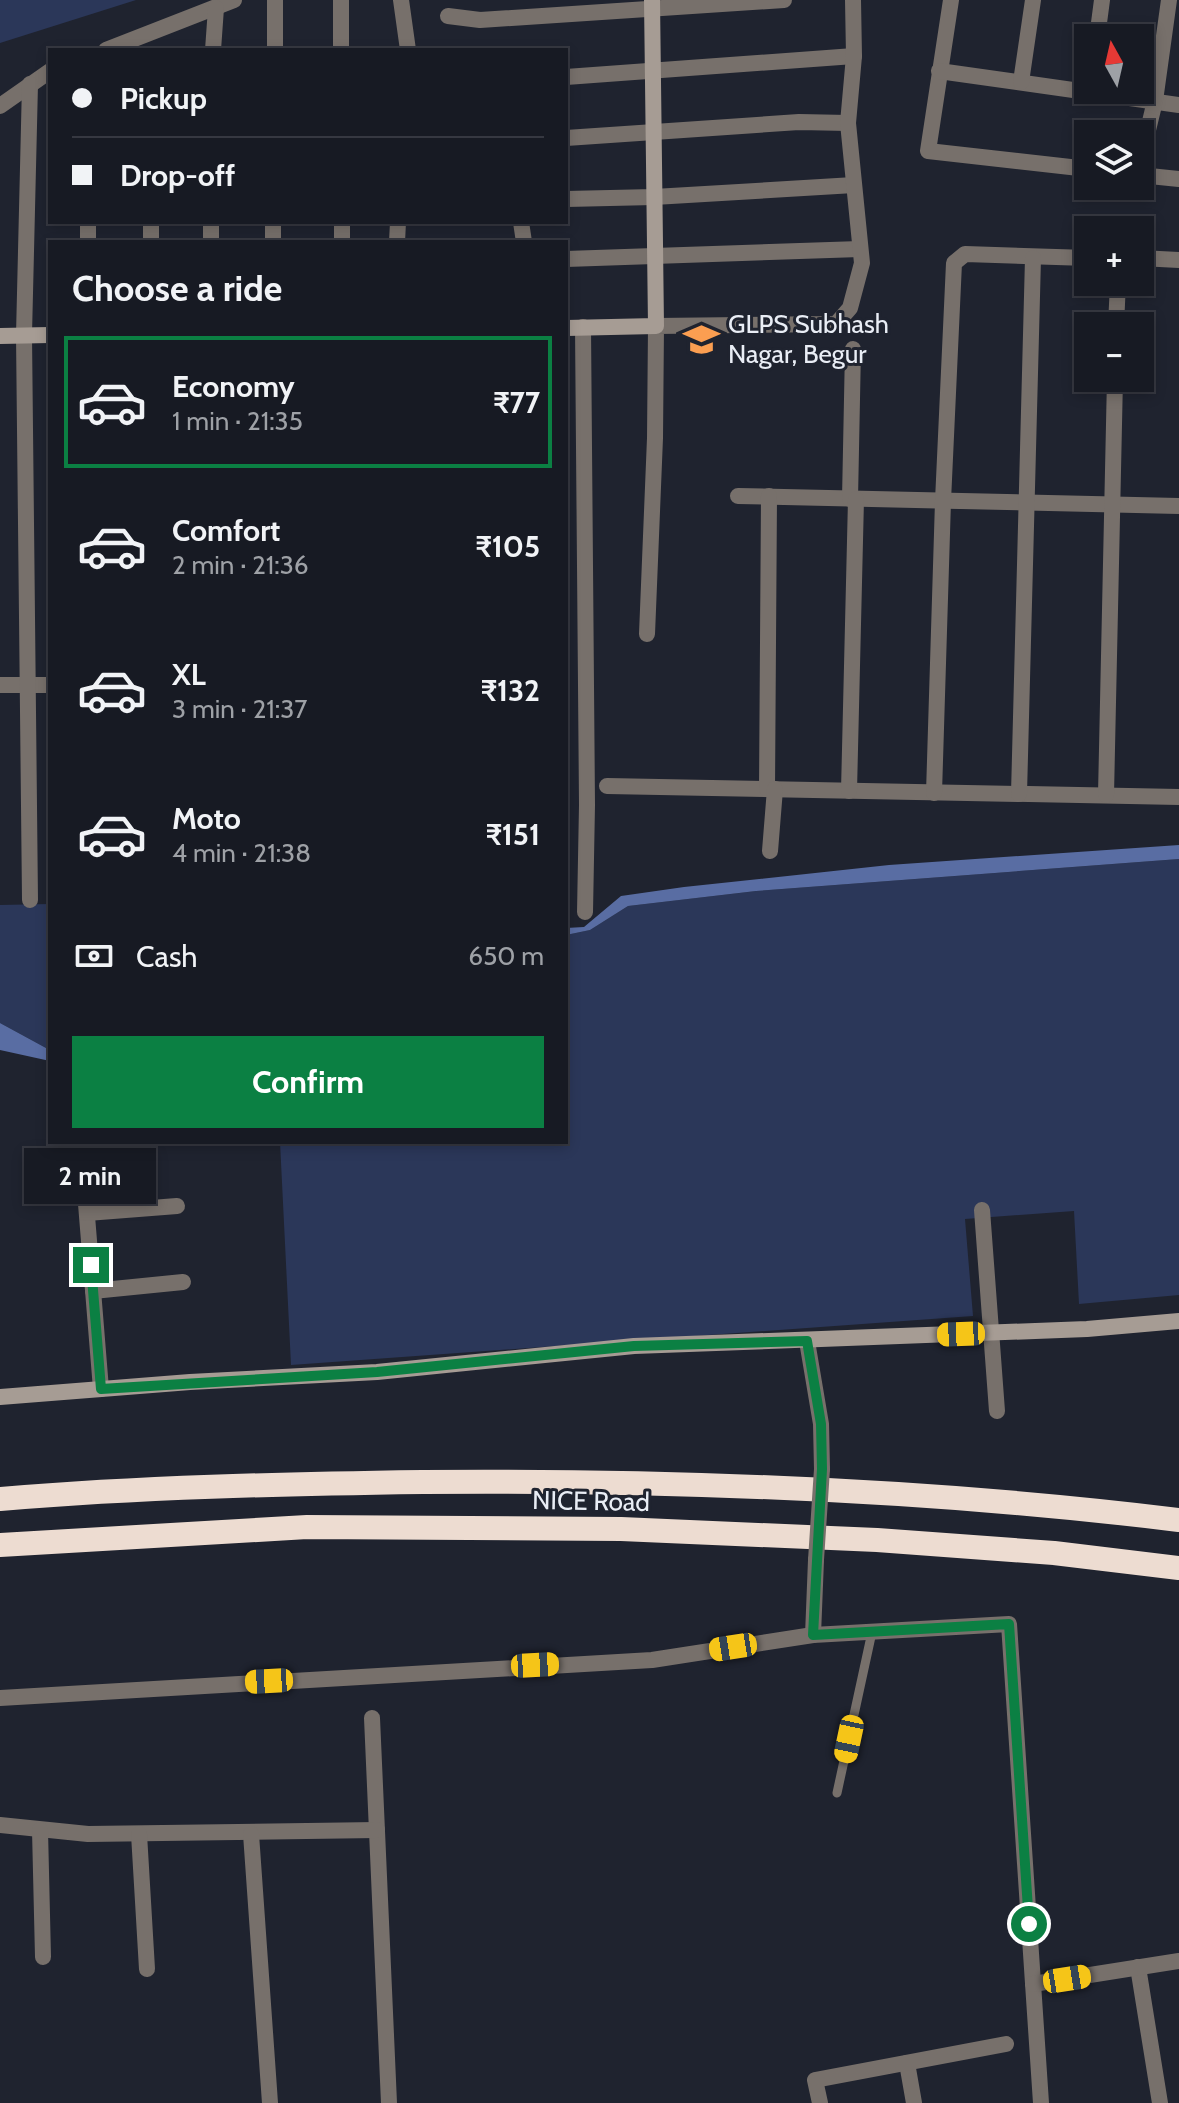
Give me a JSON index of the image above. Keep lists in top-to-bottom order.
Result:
{
  "streets": {
    "highway": ["NICE Road"]
  },
  "places": {
    "school or university": ["GLPS Subhash Nagar, Begur"]
  },
  "north": "top",
  "page": {
    "map_buttons": ["+", "−"],
    "banner": ["Pickup", "Drop-off"],
    "heading": "Choose a ride",
    "list": [
      {
        "name": "Economy",
        "note": "1 min · 21:35",
        "value": "₹77"
      },
      {
        "name": "Comfort",
        "note": "2 min · 21:36",
        "value": "₹105"
      },
      {
        "name": "XL",
        "note": "3 min · 21:37",
        "value": "₹132"
      },
      {
        "name": "Moto",
        "note": "4 min · 21:38",
        "value": "₹151"
      }
    ],
    "pay": ["Cash", "650 m"],
    "buttons": "Confirm",
    "bubble": "2 min"
  }
}
